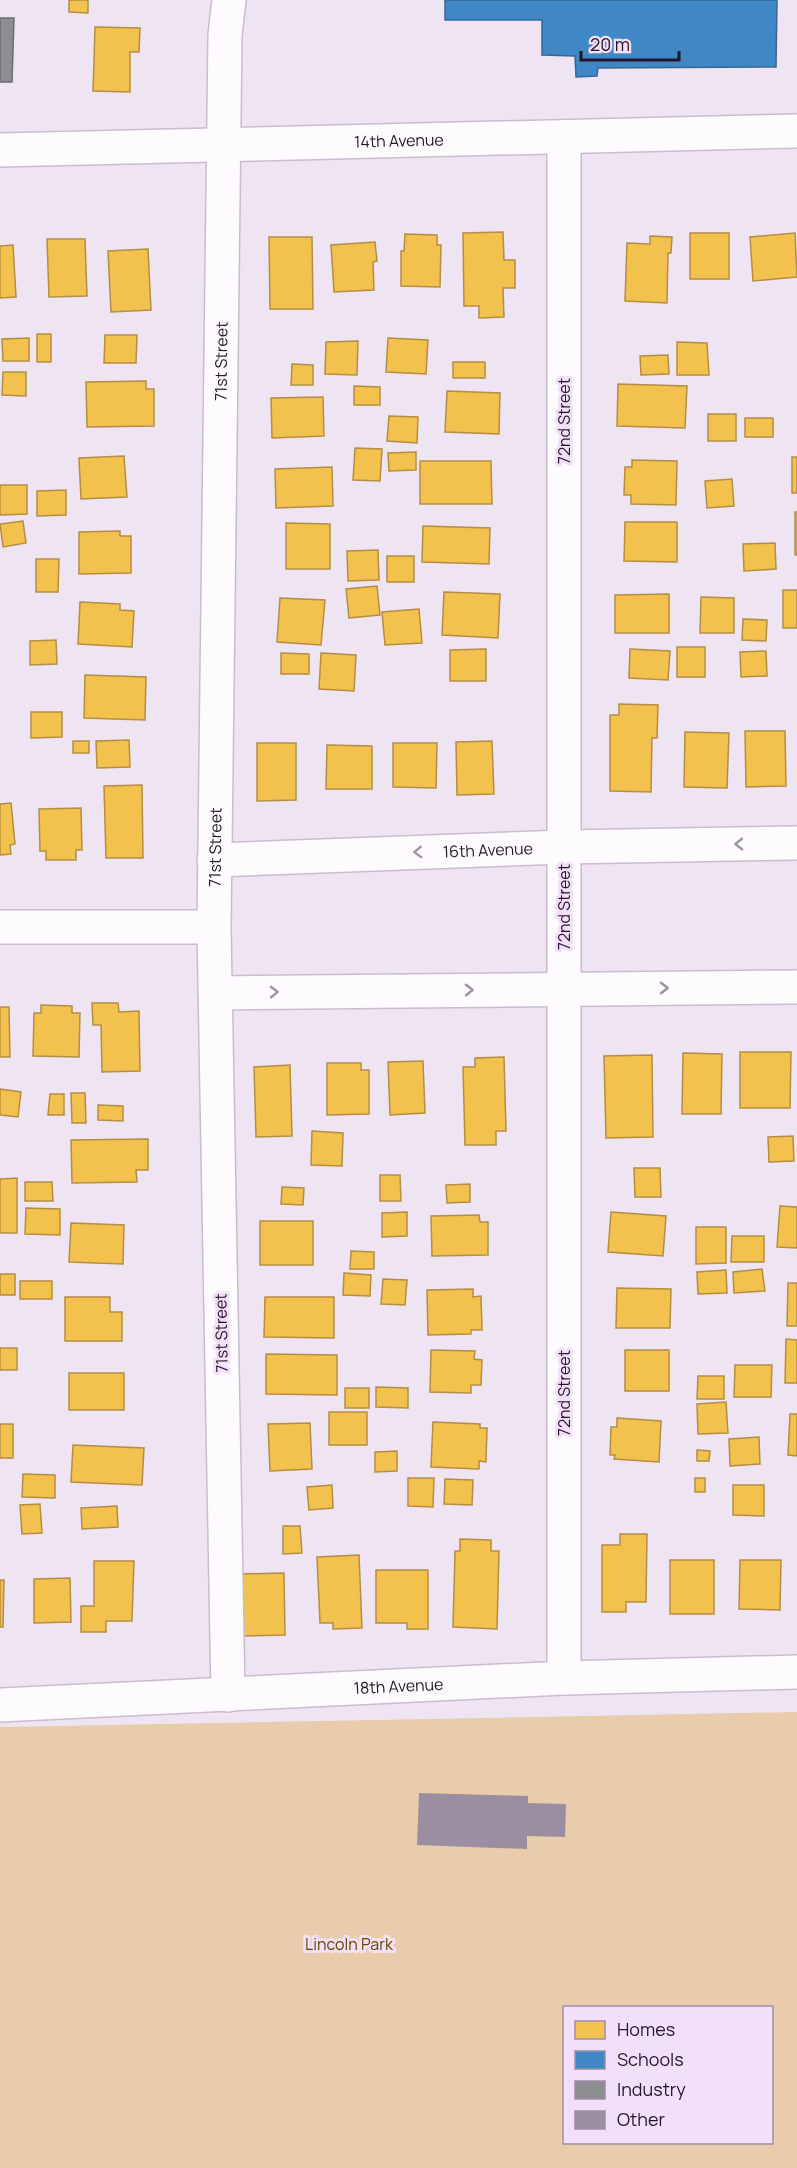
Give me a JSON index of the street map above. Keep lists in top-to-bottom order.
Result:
{
  "streets": {
    "street": [
      "14th Avenue",
      "71st Street",
      "72nd Street",
      "16th Avenue",
      "18th Avenue"
    ]
  },
  "crossings": [
    ["14th Avenue", "71st Street"],
    ["14th Avenue", "72nd Street"],
    ["71st Street", "16th Avenue"],
    ["71st Street", "18th Avenue"],
    ["72nd Street", "16th Avenue"],
    ["72nd Street", "18th Avenue"]
  ],
  "parks": ["Lincoln Park"],
  "legend": [
    "Homes",
    "Schools",
    "Industry",
    "Other"
  ],
  "scale_bar": "20 m"
}
